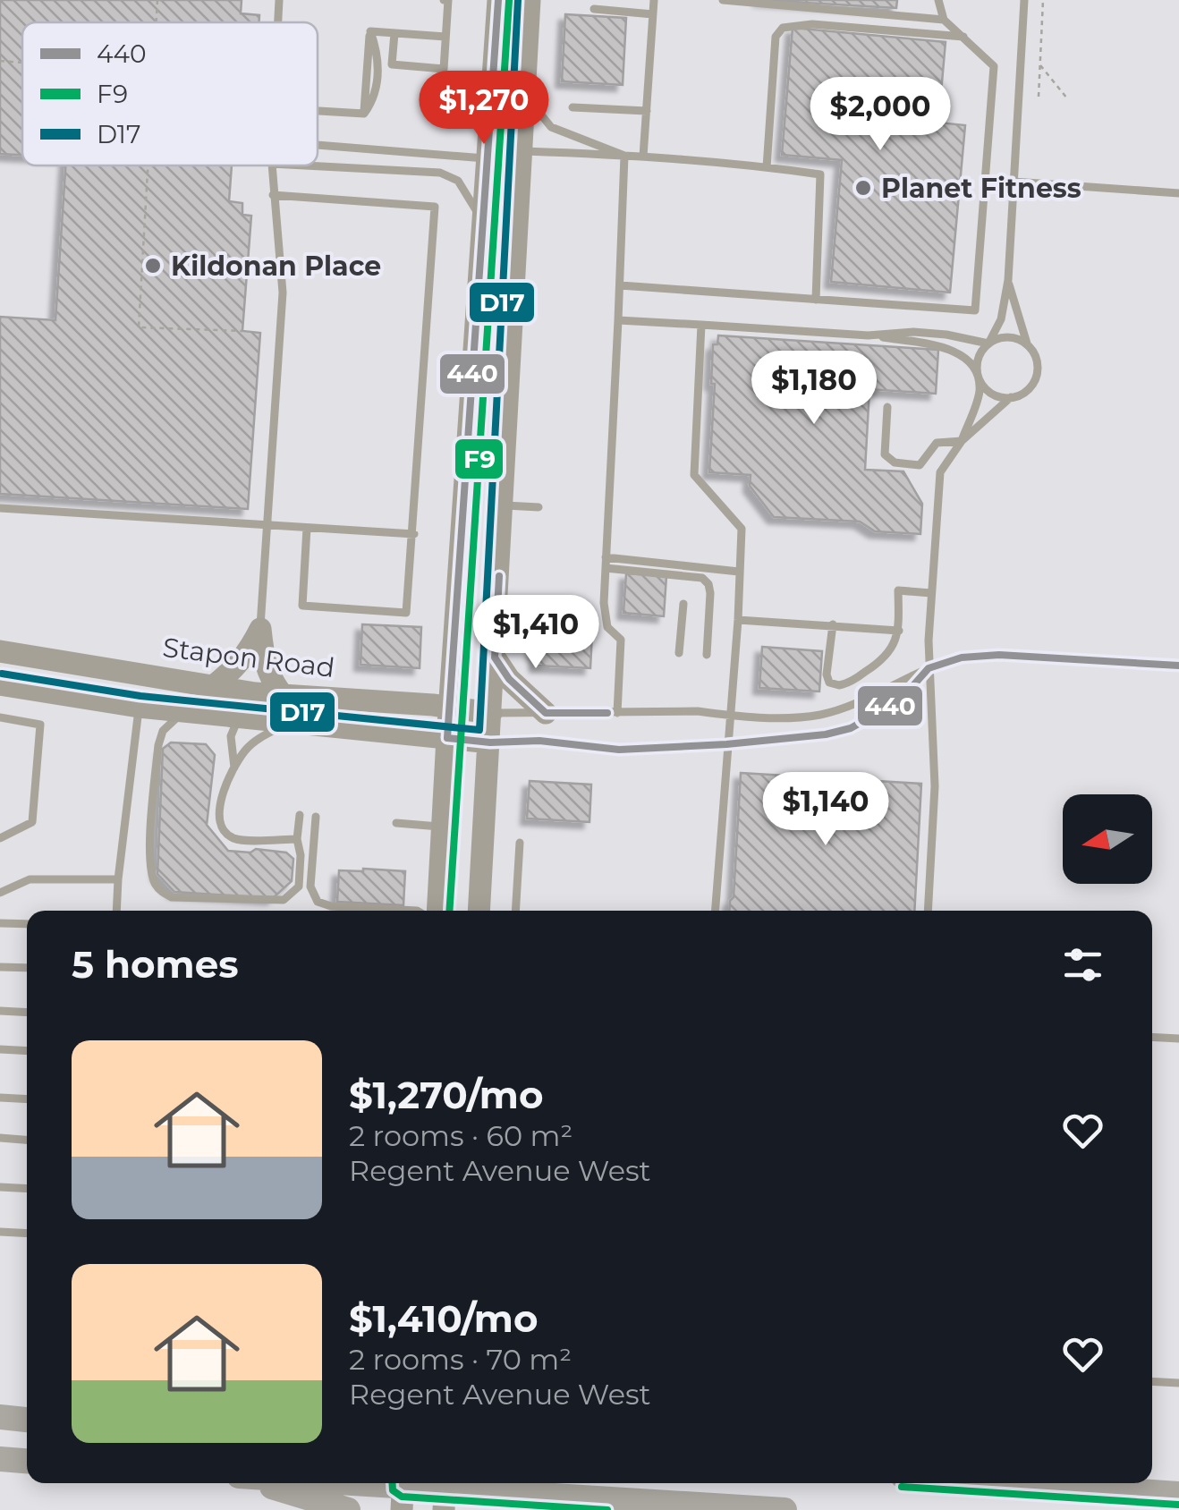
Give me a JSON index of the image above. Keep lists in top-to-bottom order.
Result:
{
  "streets": {
    "main road": ["Stapon Road"]
  },
  "places": ["Planet Fitness", "Kildonan Place"],
  "lines": ["transit line 440", "transit line D17", "transit line F9"],
  "legend": ["440", "F9", "D17"],
  "north": "left",
  "page": {
    "price": [
      "$1,270",
      "$2,000",
      "$1,180",
      "$1,410",
      "$1,140"
    ],
    "heading": "5 homes",
    "list": [
      {
        "name": "$1,270/mo",
        "note": "2 rooms · 60 m² · Regent Avenue West"
      },
      {
        "name": "$1,410/mo",
        "note": "2 rooms · 70 m² · Regent Avenue West"
      }
    ]
  }
}
